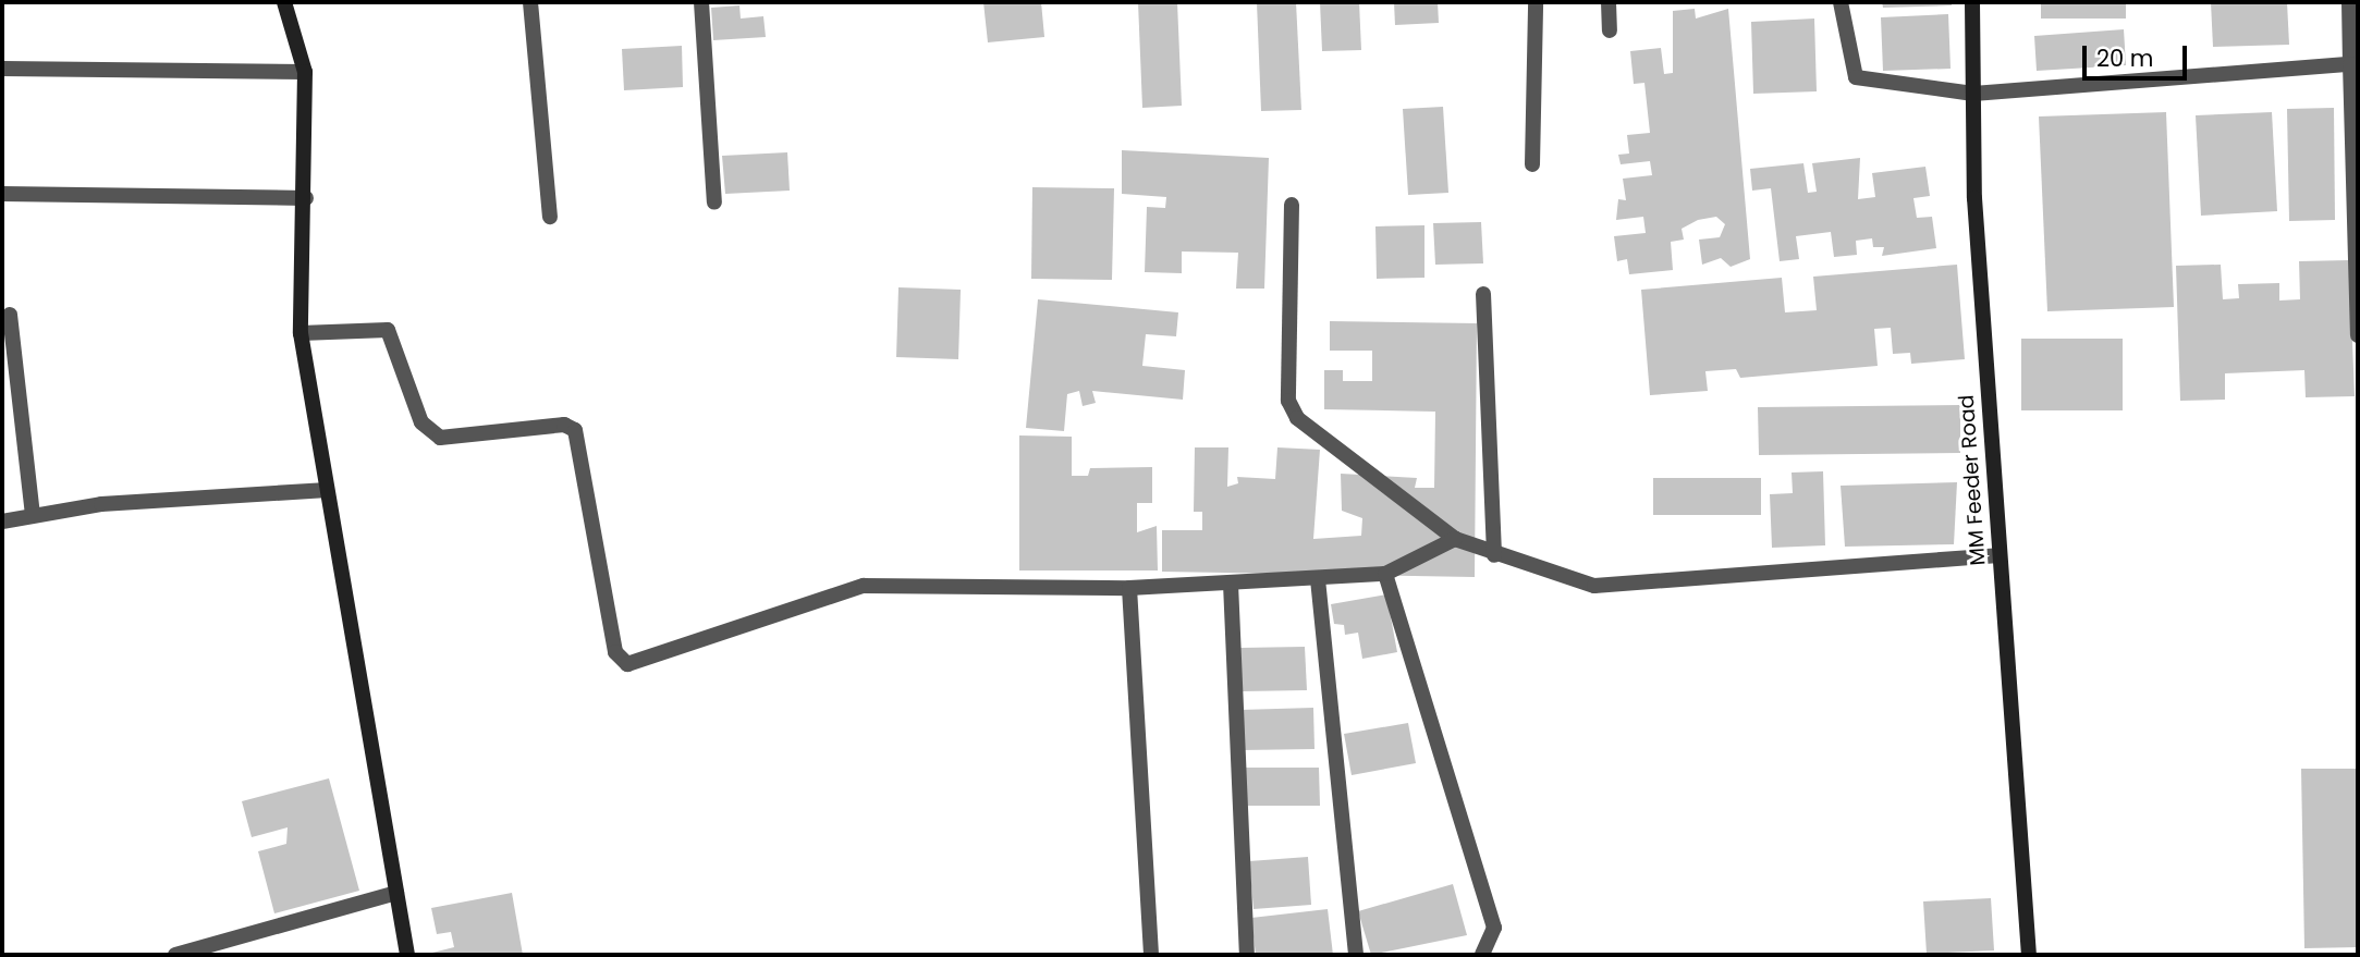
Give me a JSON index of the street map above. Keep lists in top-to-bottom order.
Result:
{
  "streets": {
    "street": ["MM Feeder Road"]
  },
  "scale_bar": "20 m"
}
